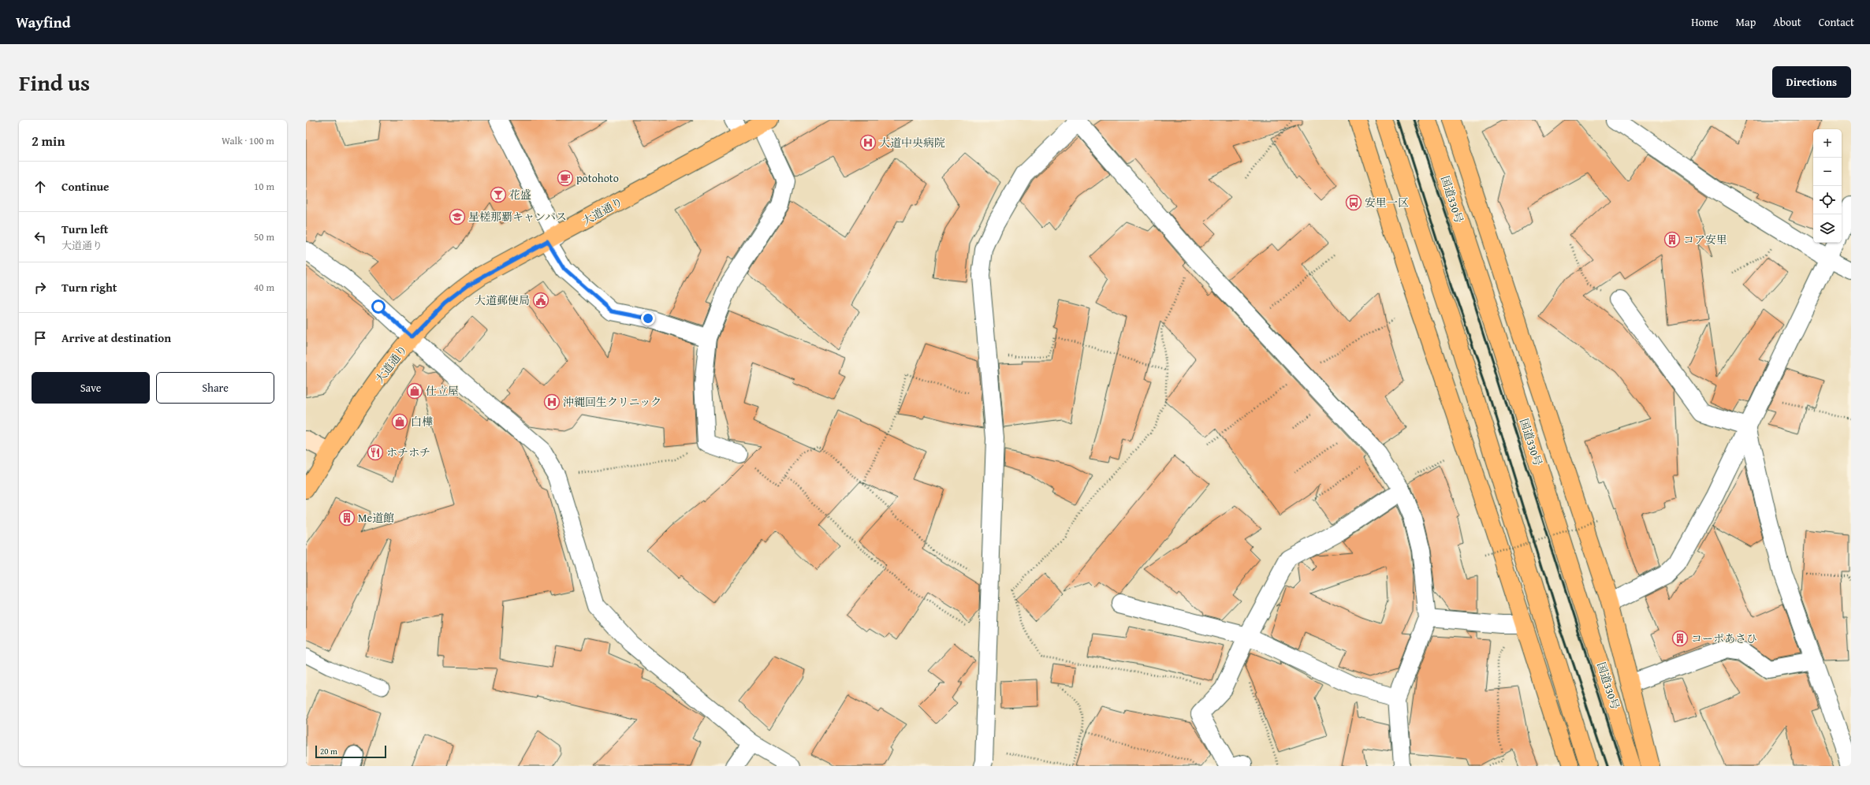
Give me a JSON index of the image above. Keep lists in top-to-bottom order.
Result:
{
  "streets": {
    "main road": ["国道330号", "大道通り"]
  },
  "places": {
    "hospital": ["大道中央病院", "沖縄回生クリニック"],
    "cafe": ["potohoto"],
    "bar": ["花盛"],
    "bus stop": ["安里一区"],
    "school or university": ["星槎那覇キャンパス"],
    "building": ["コア安里", "Me道館", "コーポあさひ"],
    "public building": ["大道郵便局"],
    "shop": ["仕立屋", "白樺"],
    "restaurant": ["ホチホチ"]
  },
  "scale_bar": "20 m",
  "page": {
    "header": "Wayfind",
    "nav": [
      "Home",
      "Map",
      "About",
      "Contact"
    ],
    "title": "Find us",
    "buttons": [
      "Directions",
      ["Save", "Share"]
    ],
    "heading": ["2 min", "Walk · 100 m"],
    "map_buttons": ["+", "−"],
    "list": [
      ["Continue", "10 m"],
      ["Turn left", "大道通り", "50 m"],
      ["Turn right", "40 m"],
      "Arrive at destination"
    ],
    "scale": "20 m"
  }
}
